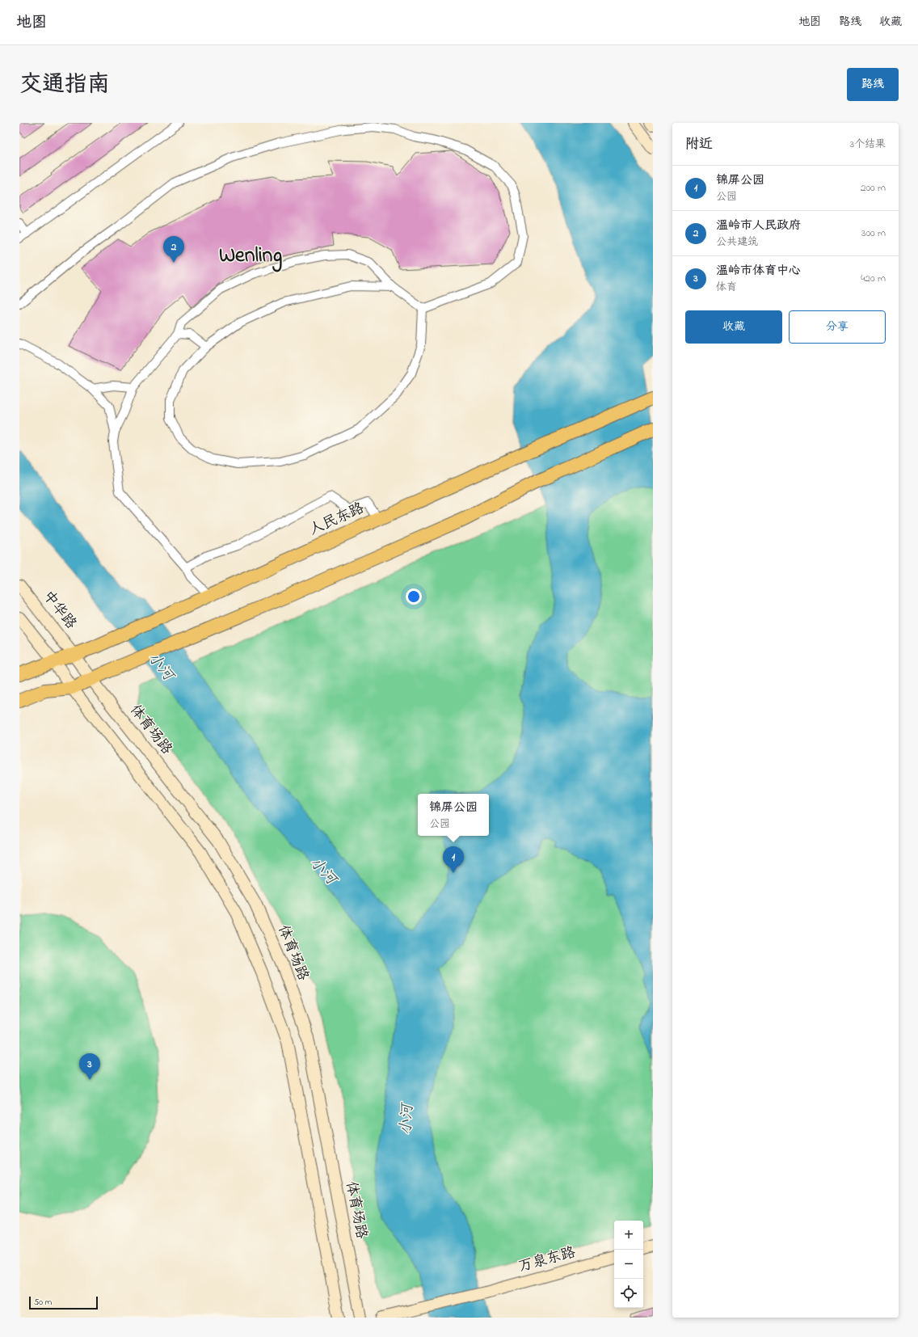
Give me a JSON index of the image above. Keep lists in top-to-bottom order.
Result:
{
  "streets": {
    "main road": [
      "人民东路",
      "中华路",
      "体育场路",
      "万泉东路"
    ]
  },
  "crossings": [
    ["人民东路", "中华路"],
    ["人民东路", "体育场路"],
    ["中华路", "体育场路"]
  ],
  "districts": ["Wenling"],
  "water": ["小河"],
  "scale_bar": "50 m",
  "page": {
    "header": "地图",
    "nav": ["地图", "路线", "收藏"],
    "title": "交通指南",
    "buttons": [
      "路线",
      ["收藏", "分享"]
    ],
    "heading": ["附近", "3个结果"],
    "list": [
      {
        "mark": "1",
        "name": "锦屏公园",
        "note": "公园",
        "value": "200 m"
      },
      {
        "mark": "2",
        "name": "温岭市人民政府",
        "note": "公共建筑",
        "value": "300 m"
      },
      {
        "mark": "3",
        "name": "温岭市体育中心",
        "note": "体育",
        "value": "420 m"
      }
    ],
    "pins": ["2", "1", "3"],
    "popup": ["锦屏公园", "公园"],
    "map_buttons": ["+", "−"],
    "scale": "50 m"
  }
}
